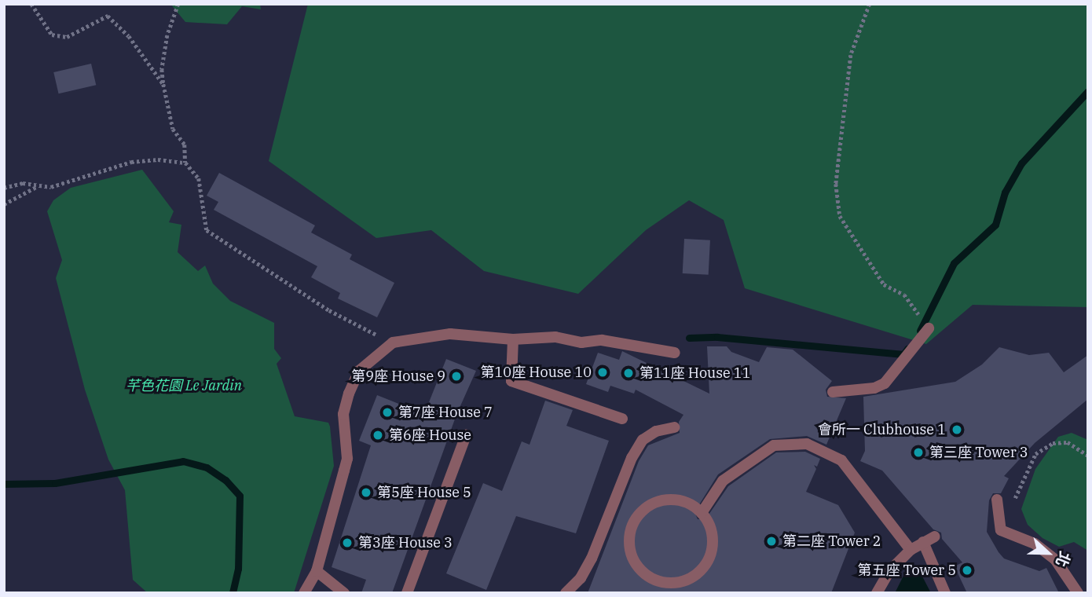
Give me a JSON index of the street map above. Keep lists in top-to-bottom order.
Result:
{
  "parks": ["芊色花園 Le Jardin"],
  "places": [
    "第10座 House 10",
    "第11座 House 11",
    "第9座 House 9",
    "第7座 House 7",
    "會所一 Clubhouse 1",
    "第6座 House",
    "第三座 Tower 3",
    "第5座 House 5",
    "第二座 Tower 2",
    "第3座 House 3",
    "第五座 Tower 5"
  ],
  "north": "right"
}
